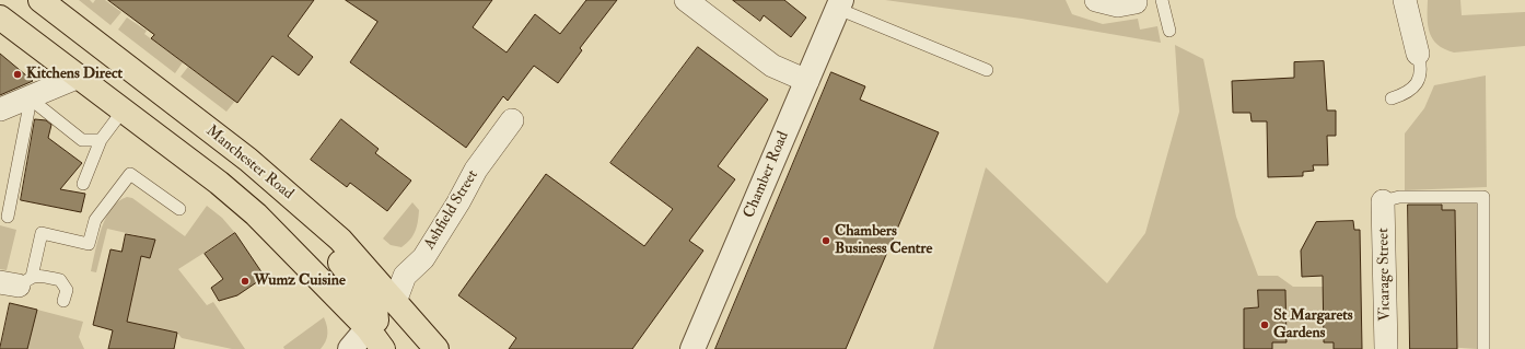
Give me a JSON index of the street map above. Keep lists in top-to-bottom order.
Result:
{
  "streets": {
    "highway": ["Manchester Road"],
    "street": ["Chamber Road", "Ashfield Street", "Vicarage Street"]
  },
  "crossings": [
    ["Manchester Road", "Ashfield Street"]
  ],
  "places": [
    "Kitchens Direct",
    "Chambers Business Centre",
    "Wumz Cuisine",
    "St Margarets Gardens"
  ]
}
